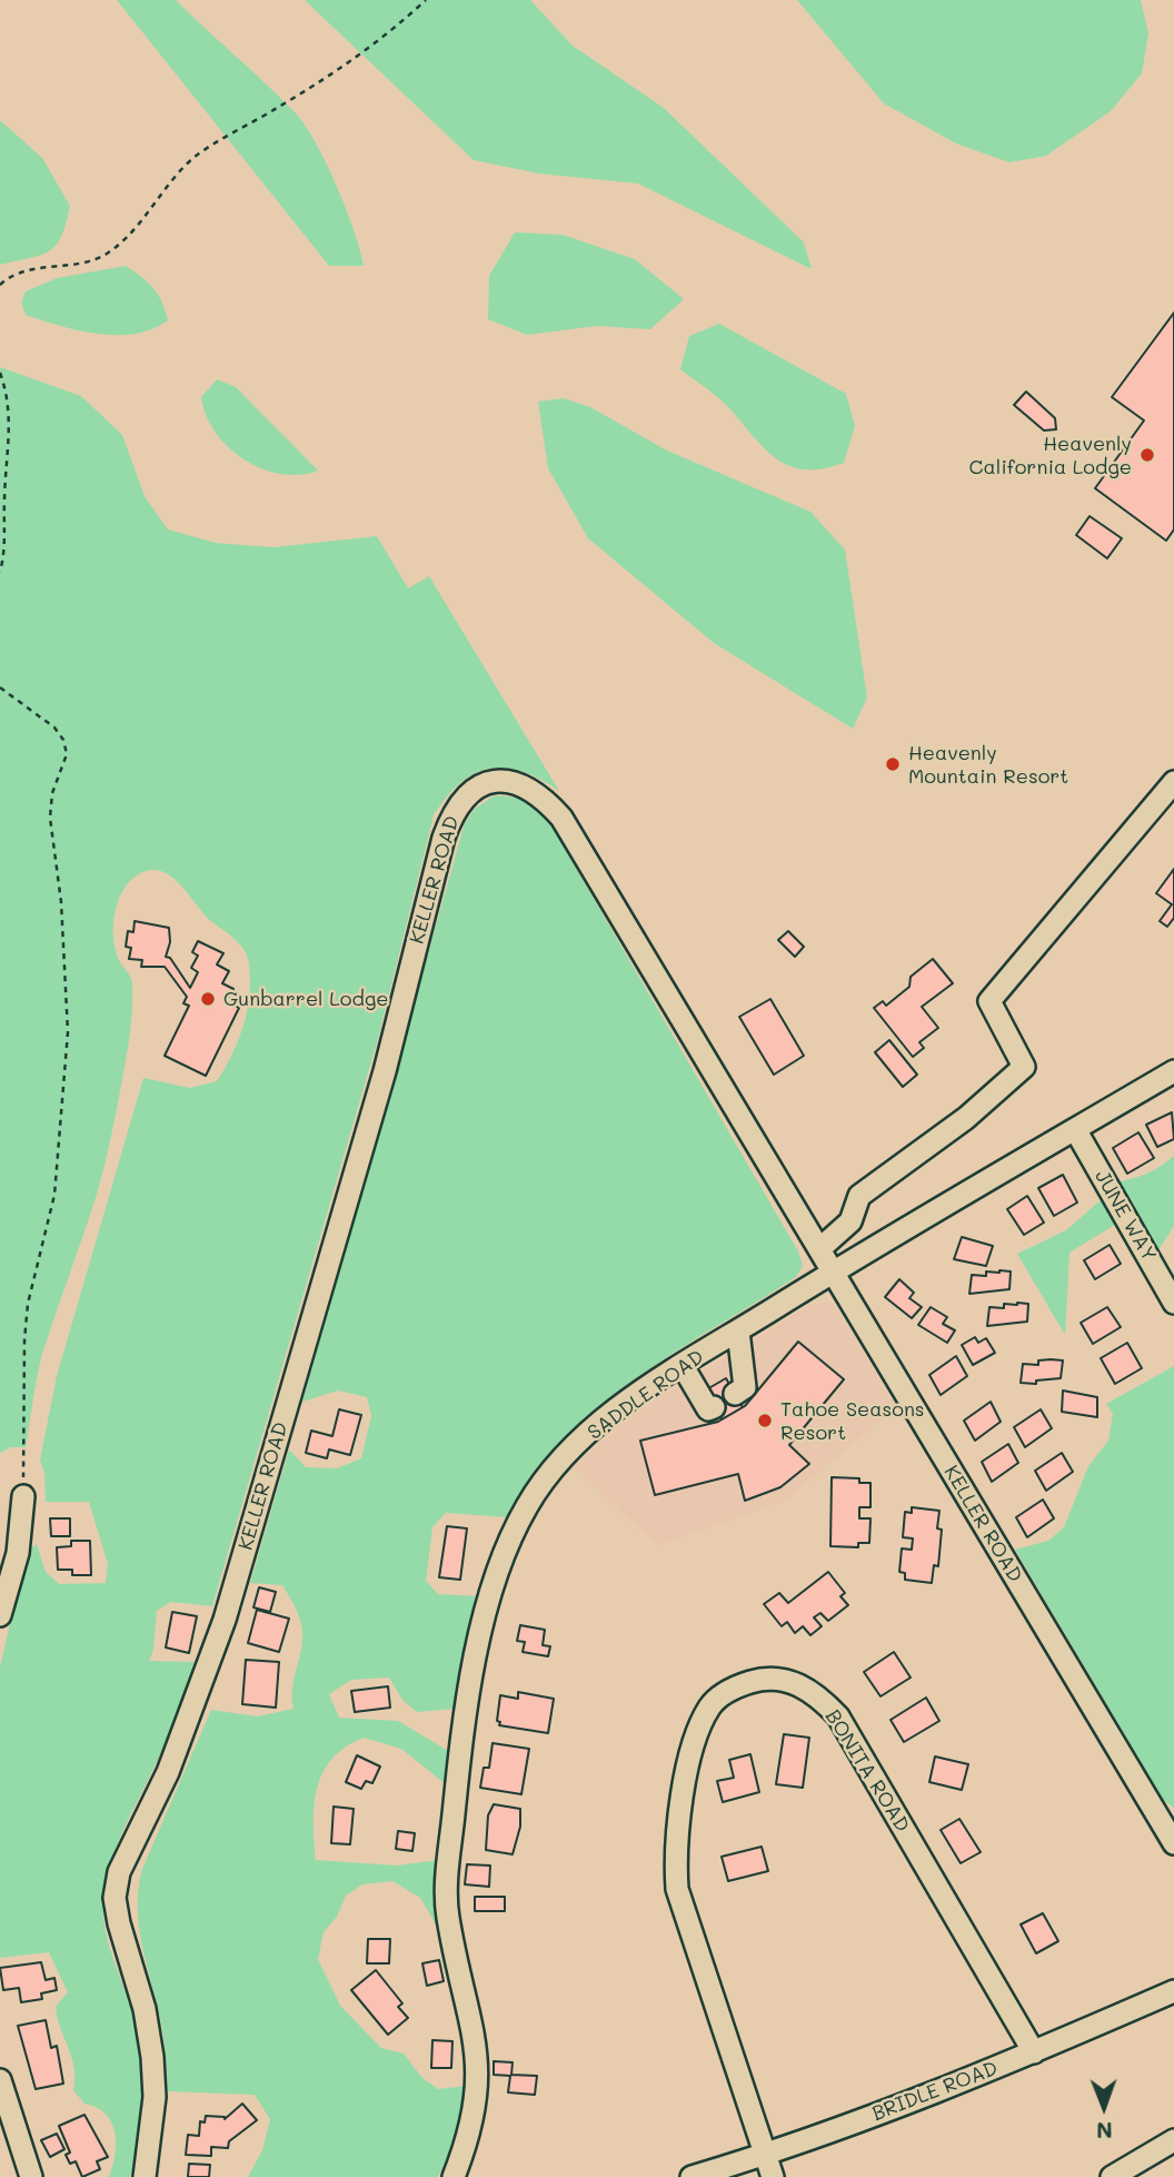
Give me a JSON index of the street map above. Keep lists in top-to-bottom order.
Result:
{
  "streets": {
    "street": [
      "KELLER ROAD",
      "JUNE WAY",
      "SADDLE ROAD",
      "BONITA ROAD",
      "BRIDLE ROAD"
    ]
  },
  "crossings": [
    ["KELLER ROAD", "SADDLE ROAD"],
    ["JUNE WAY", "SADDLE ROAD"],
    ["BONITA ROAD", "BRIDLE ROAD"]
  ],
  "places": [
    "Heavenly California Lodge",
    "Heavenly Mountain Resort",
    "Gunbarrel Lodge",
    "Tahoe Seasons Resort"
  ],
  "north": "bottom"
}
